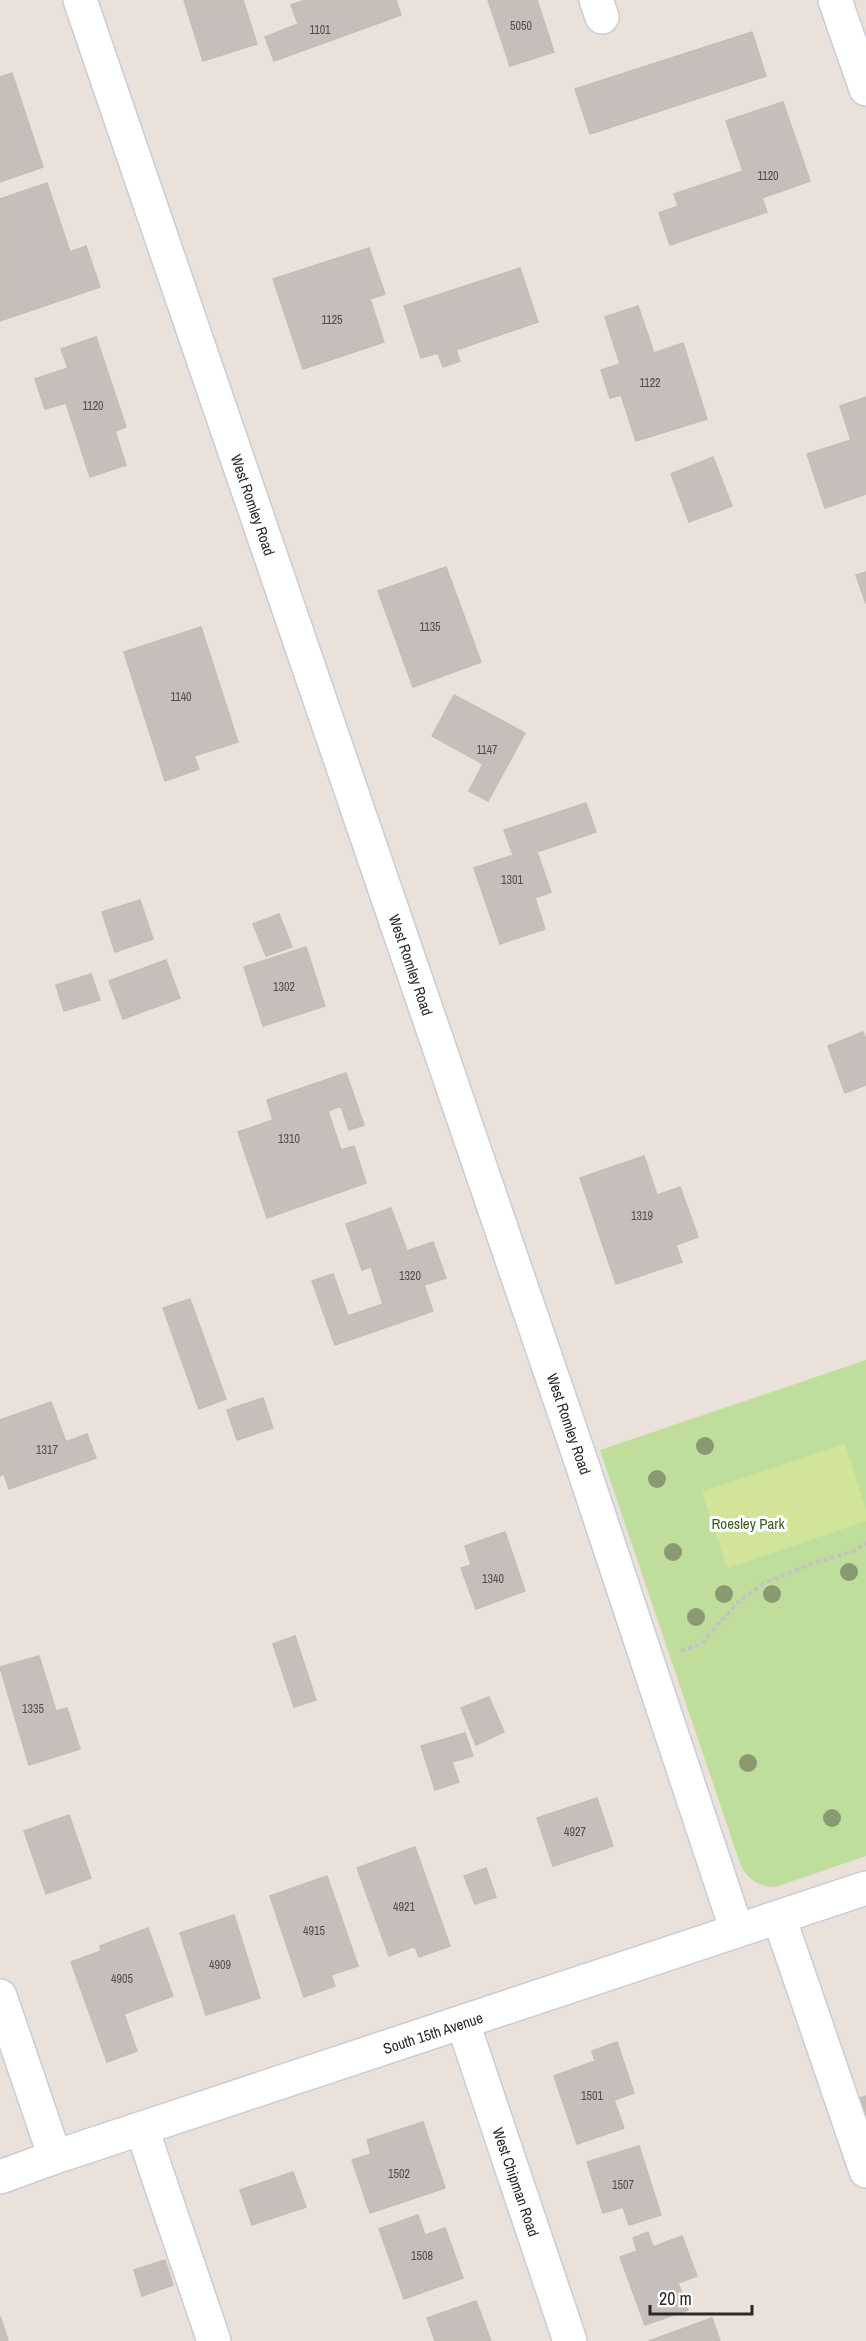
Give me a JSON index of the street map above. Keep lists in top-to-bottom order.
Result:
{
  "streets": {
    "street": ["West Romley Road", "South 15th Avenue", "West Chipman Road"]
  },
  "crossings": [
    ["West Romley Road", "South 15th Avenue"],
    ["South 15th Avenue", "West Chipman Road"]
  ],
  "parks": ["Roesley Park"],
  "house_numbers": [
    "5050",
    "1101",
    "1120",
    "1125",
    "1122",
    "1120",
    "1135",
    "1140",
    "1147",
    "1301",
    "1302",
    "1310",
    "1319",
    "1320",
    "1317",
    "1340",
    "1335",
    "4927",
    "4921",
    "4915",
    "4909",
    "4905",
    "1501",
    "1502",
    "1507",
    "1508"
  ],
  "scale_bar": "20 m"
}
